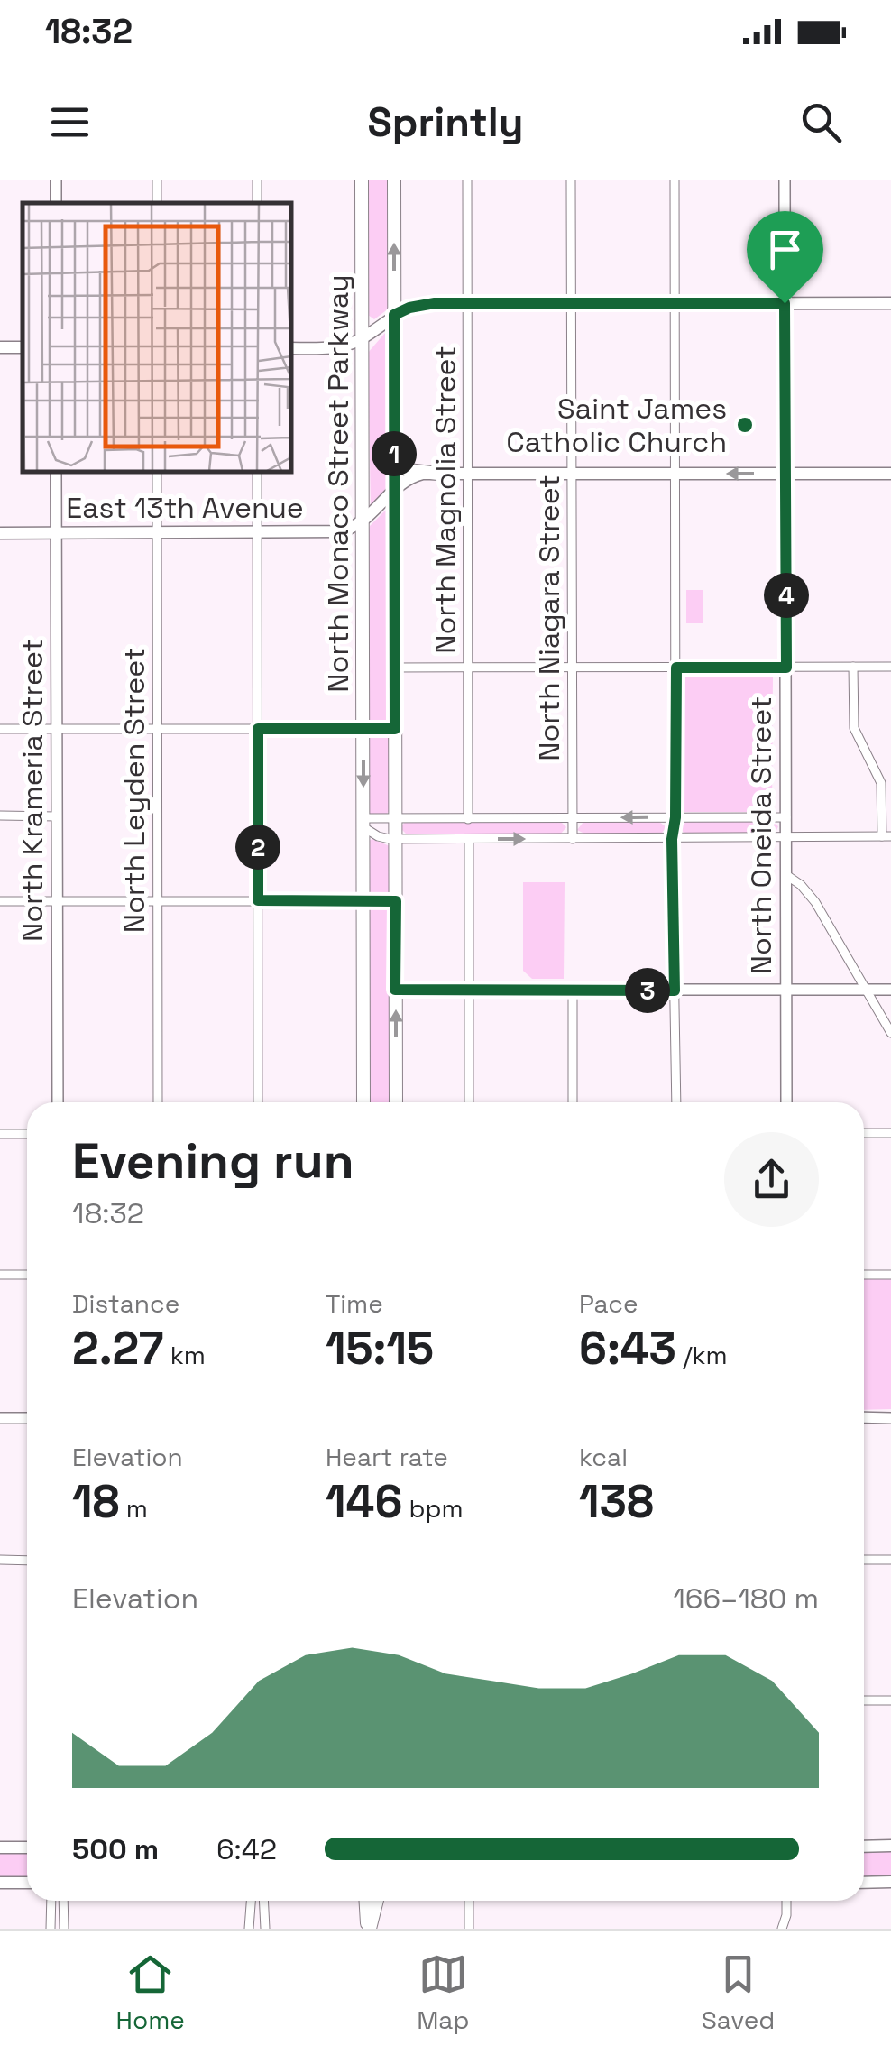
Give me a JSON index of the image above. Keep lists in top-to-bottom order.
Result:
{
  "streets": {
    "main road": ["North Monaco Street Parkway", "East 13th Avenue"],
    "street": [
      "North Magnolia Street",
      "North Niagara Street",
      "North Krameria Street",
      "North Leyden Street",
      "North Oneida Street"
    ]
  },
  "crossings": [
    ["North Monaco Street Parkway", "East 13th Avenue"],
    ["East 13th Avenue", "North Krameria Street"],
    ["East 13th Avenue", "North Leyden Street"]
  ],
  "places": ["Saint James Catholic Church"],
  "page": {
    "status": "18:32",
    "header": "Sprintly",
    "pins": [
      "1",
      "4",
      "2",
      "3"
    ],
    "heading": ["Evening run", "18:32"],
    "stats": [
      ["Distance", "2.27 km"],
      ["Time", "15:15"],
      ["Pace", "6:43 /km"],
      ["Elevation", "18 m"],
      ["Heart rate", "146 bpm"],
      ["kcal", "138"]
    ],
    "chart": ["Elevation", "166–180 m"],
    "list": [
      {
        "name": "500 m",
        "note": "6:42"
      }
    ],
    "tabs": ["Home", "Map", "Saved"]
  }
}
